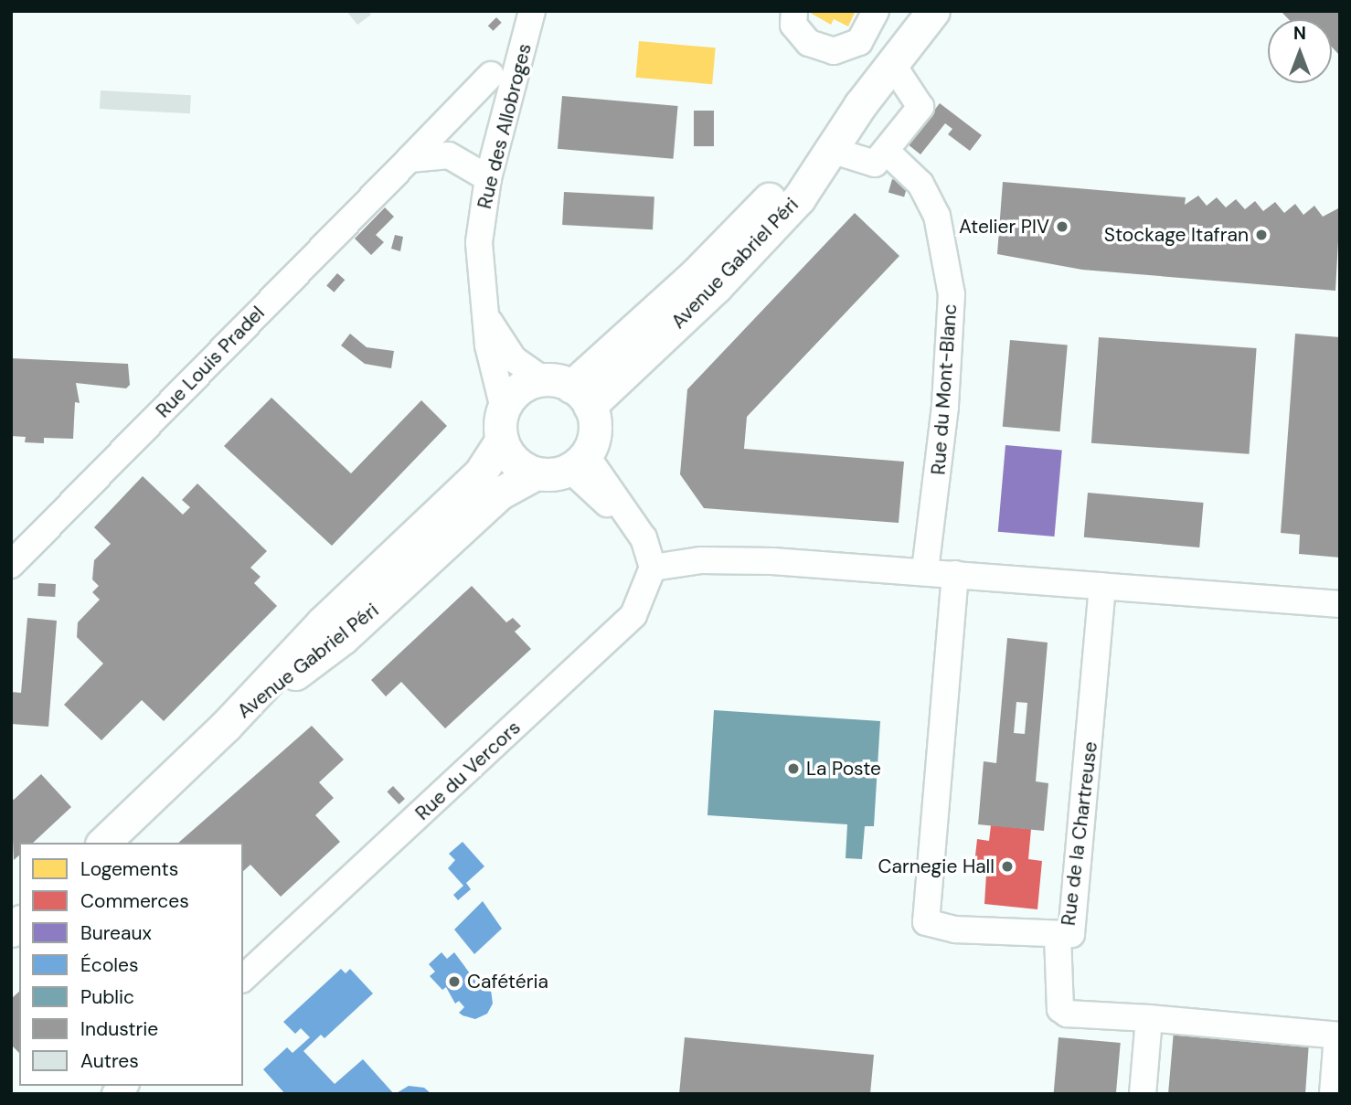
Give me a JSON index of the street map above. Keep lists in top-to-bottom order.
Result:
{
  "streets": {
    "main road": ["Avenue Gabriel Péri"],
    "street": [
      "Rue des Allobroges",
      "Rue Louis Pradel",
      "Rue du Mont-Blanc",
      "Rue du Vercors",
      "Rue de la Chartreuse"
    ]
  },
  "crossings": [
    ["Rue des Allobroges", "Avenue Gabriel Péri"]
  ],
  "places": [
    "Atelier PIV",
    "Stockage Itafran",
    "La Poste",
    "Carnegie Hall",
    "Cafétéria"
  ],
  "legend": [
    "Logements",
    "Commerces",
    "Bureaux",
    "Écoles",
    "Public",
    "Industrie",
    "Autres"
  ],
  "north": "top"
}
